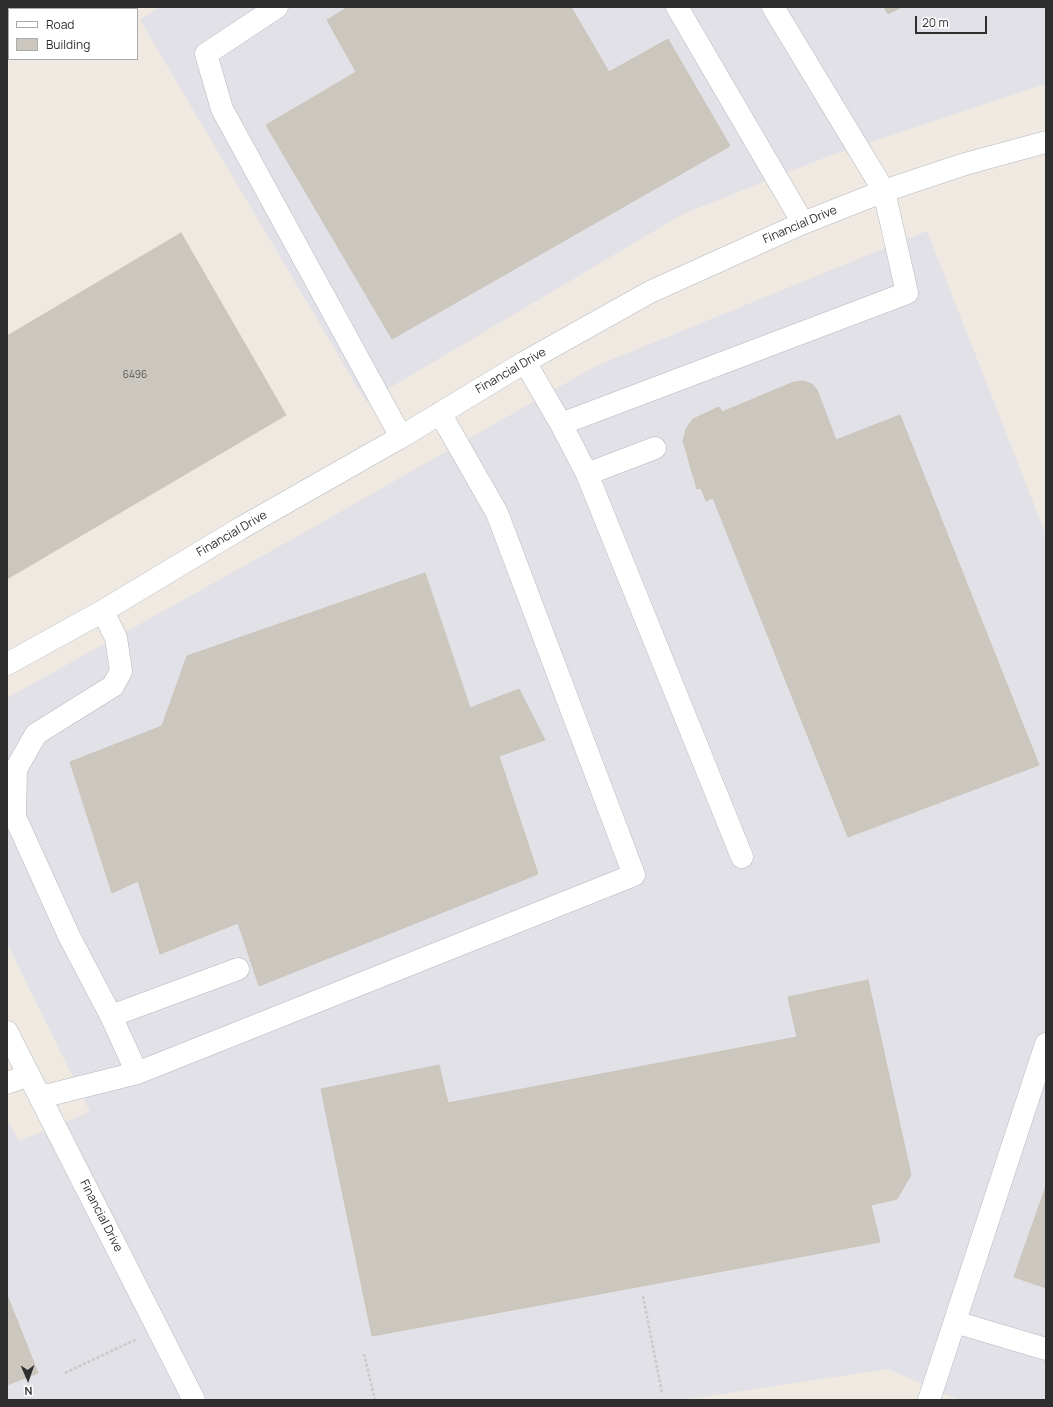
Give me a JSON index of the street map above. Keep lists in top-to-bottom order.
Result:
{
  "streets": {
    "street": ["Financial Drive"]
  },
  "house_numbers": ["6496"],
  "legend": ["Road", "Building"],
  "scale_bar": "20 m",
  "north": "bottom"
}
